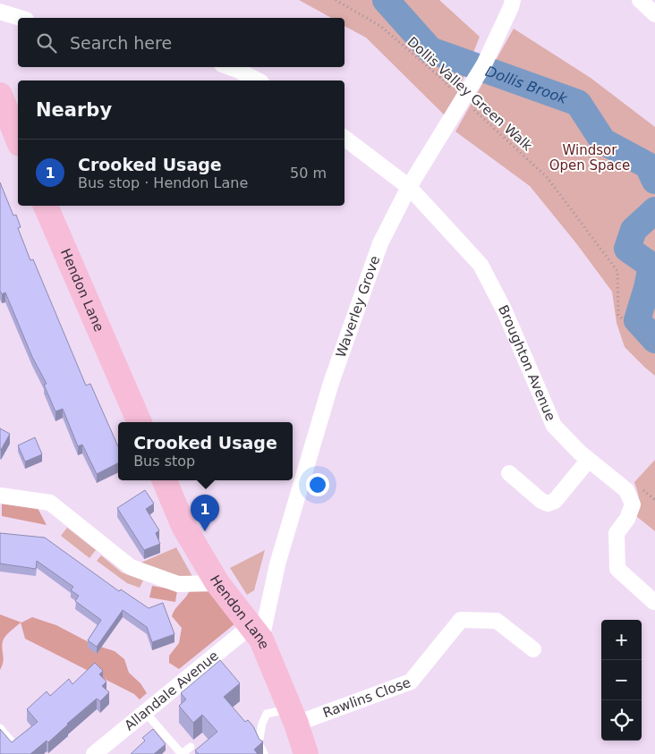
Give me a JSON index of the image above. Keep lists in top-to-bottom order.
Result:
{
  "streets": {
    "main road": ["Hendon Lane"],
    "street": [
      "Waverley Grove",
      "Broughton Avenue",
      "Allandale Avenue",
      "Rawlins Close"
    ],
    "path": ["Dollis Valley Green Walk"]
  },
  "crossings": [
    ["Dollis Valley Green Walk", "Waverley Grove"],
    ["Hendon Lane", "Waverley Grove"],
    ["Hendon Lane", "Allandale Avenue"],
    ["Hendon Lane", "Rawlins Close"],
    ["Waverley Grove", "Broughton Avenue"],
    ["Waverley Grove", "Allandale Avenue"]
  ],
  "water": ["Dollis Brook"],
  "parks": ["Windsor Open Space"],
  "page": {
    "search": "Search here",
    "heading": "Nearby",
    "list": [
      {
        "mark": "1",
        "name": "Crooked Usage",
        "note": "Bus stop · Hendon Lane",
        "value": "50 m"
      }
    ],
    "popup": ["Crooked Usage", "Bus stop"],
    "pins": "1",
    "map_buttons": ["+", "−"]
  }
}
